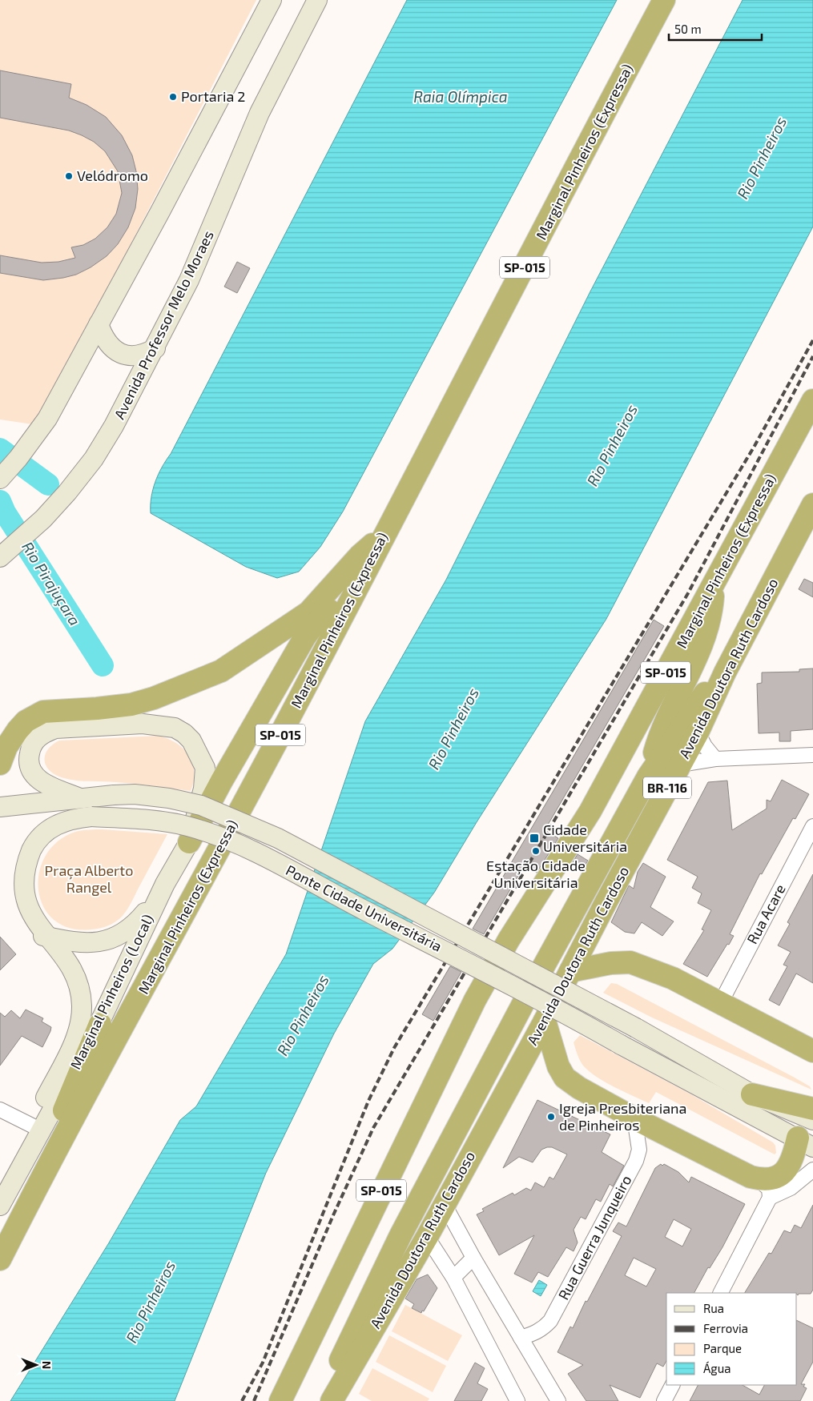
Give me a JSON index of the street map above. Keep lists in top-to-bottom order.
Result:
{
  "streets": {
    "highway": [
      "Marginal Pinheiros (Expressa)",
      "SP-015",
      "Avenida Doutora Ruth Cardoso",
      "BR-116"
    ],
    "main road": ["Avenida Professor Melo Moraes", "Ponte Cidade Universitária", "Marginal Pinheiros (Local)"],
    "street": ["Rua Acare", "Rua Guerra Junqueiro"]
  },
  "crossings": [
    ["Ponte Cidade Universitária", "Marginal Pinheiros (Local)"]
  ],
  "water": ["Raia Olímpica", "Rio Pinheiros", "Rio Pirajuçara"],
  "parks": ["Praça Alberto Rangel"],
  "places": {
    "other": [
      "Portaria 2",
      "Velódromo",
      "Estação Cidade Universitária",
      "Igreja Presbiteriana de Pinheiros"
    ],
    "transit": ["Cidade Universitária"]
  },
  "legend": [
    "Rua",
    "Ferrovia",
    "Parque",
    "Água"
  ],
  "scale_bar": "50 m",
  "north": "right"
}
